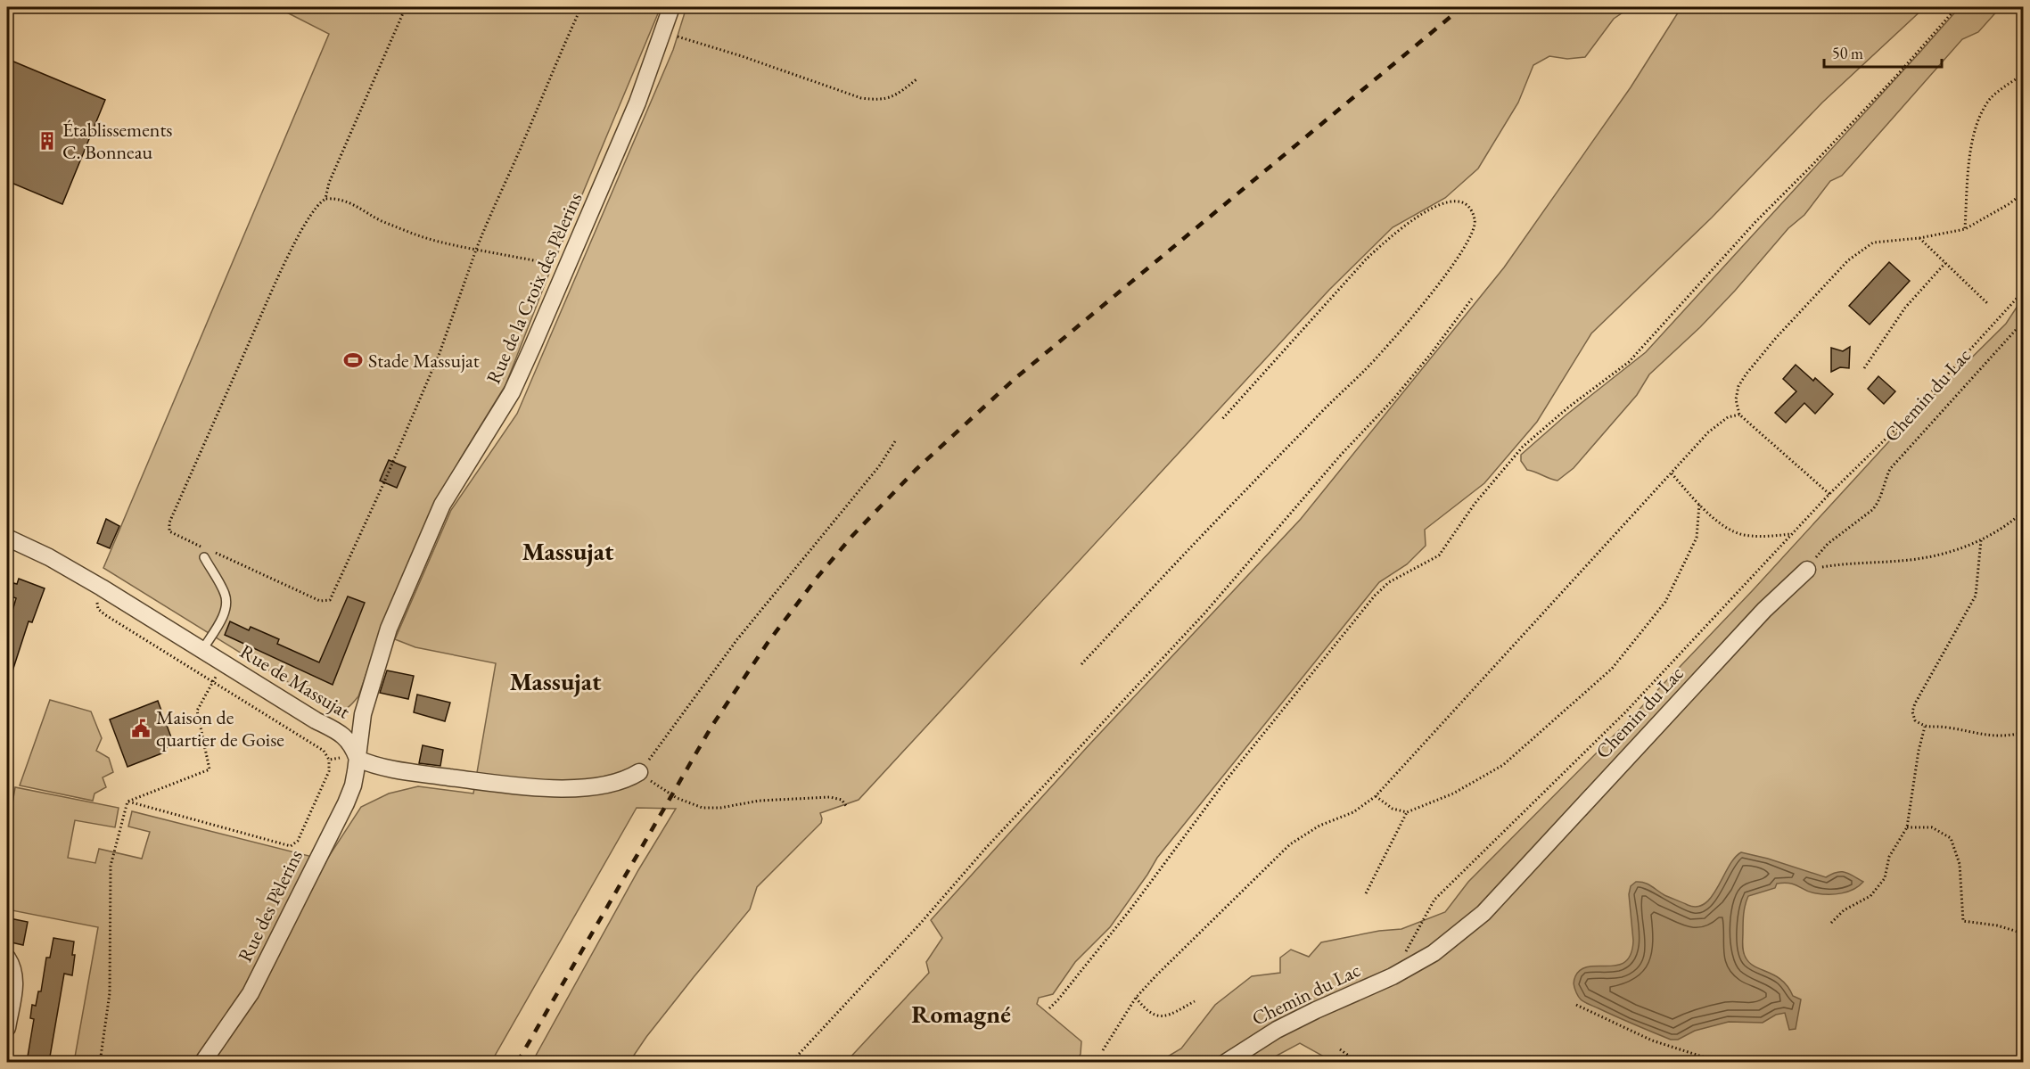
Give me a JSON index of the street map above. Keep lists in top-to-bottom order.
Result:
{
  "streets": {
    "street": [
      "Rue de la Croix des Pèlerins",
      "Chemin du Lac",
      "Rue de Massujat",
      "Rue des Pèlerins"
    ]
  },
  "crossings": [
    ["Rue de la Croix des Pèlerins", "Rue de Massujat"],
    ["Rue de la Croix des Pèlerins", "Rue des Pèlerins"],
    ["Rue de Massujat", "Rue des Pèlerins"]
  ],
  "districts": ["Massujat", "Massujat", "Romagné"],
  "places": {
    "building": ["Établissements C. Bonneau"],
    "sports": ["Stade Massujat"],
    "public building": ["Maison de quartier de Goise"]
  },
  "scale_bar": "50 m"
}
